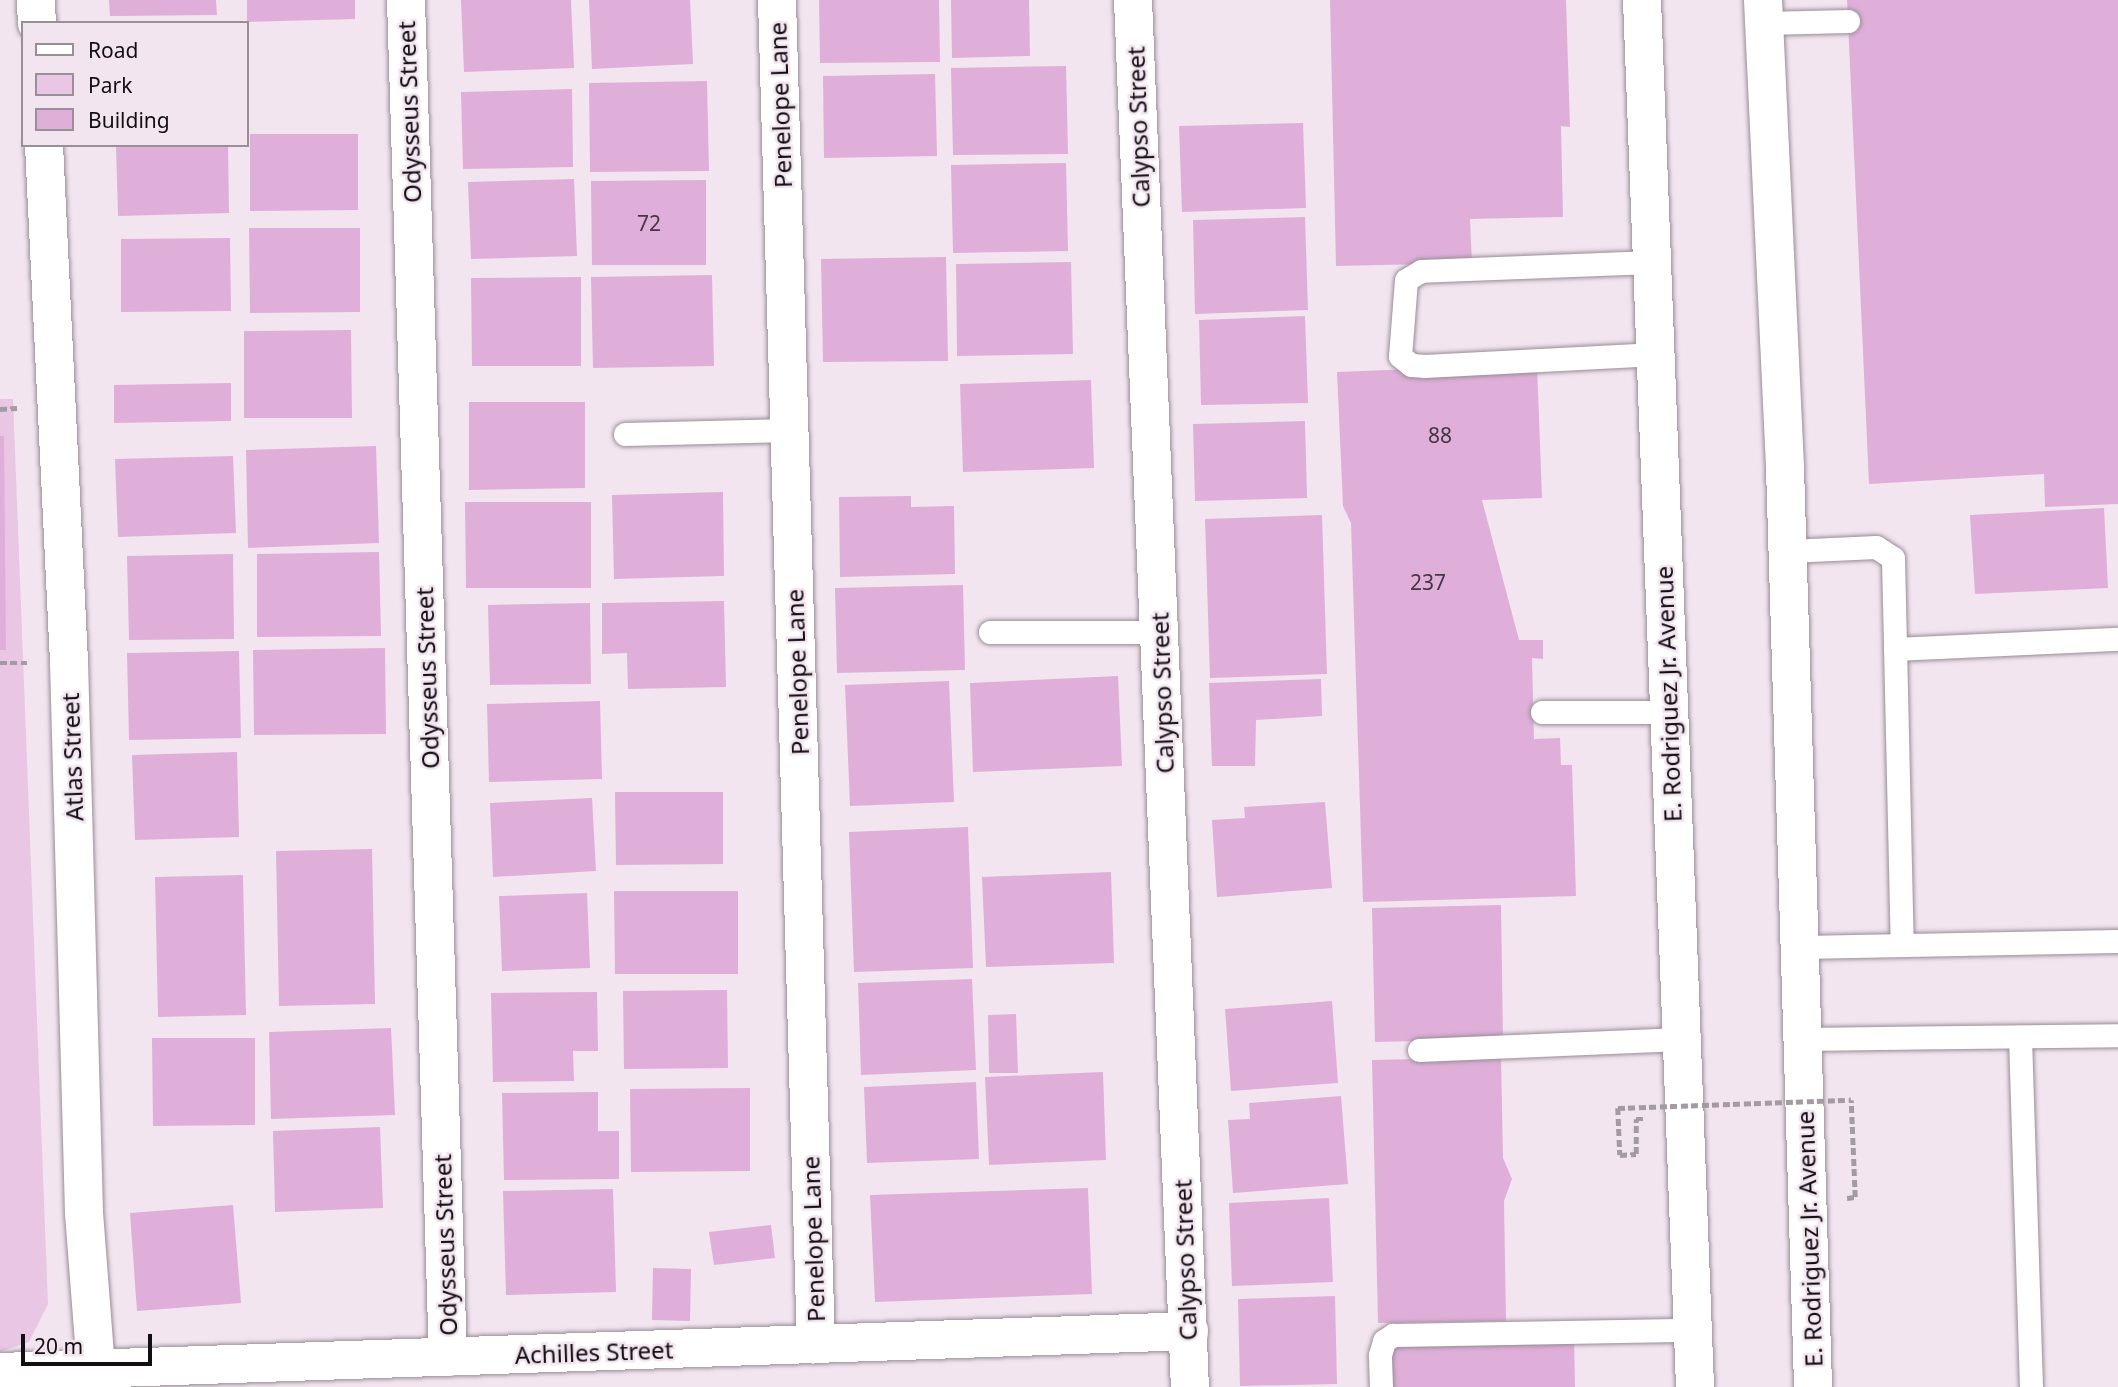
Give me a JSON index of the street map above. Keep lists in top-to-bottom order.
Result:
{
  "streets": {
    "street": [
      "Penelope Lane",
      "Odysseus Street",
      "Calypso Street",
      "E. Rodriguez Jr. Avenue",
      "Atlas Street",
      "Achilles Street"
    ]
  },
  "crossings": [
    ["Penelope Lane", "Achilles Street"],
    ["Odysseus Street", "Achilles Street"],
    ["Calypso Street", "Achilles Street"],
    ["Atlas Street", "Achilles Street"]
  ],
  "house_numbers": ["72", "88", "237"],
  "legend": ["Road", "Park", "Building"],
  "scale_bar": "20 m"
}
